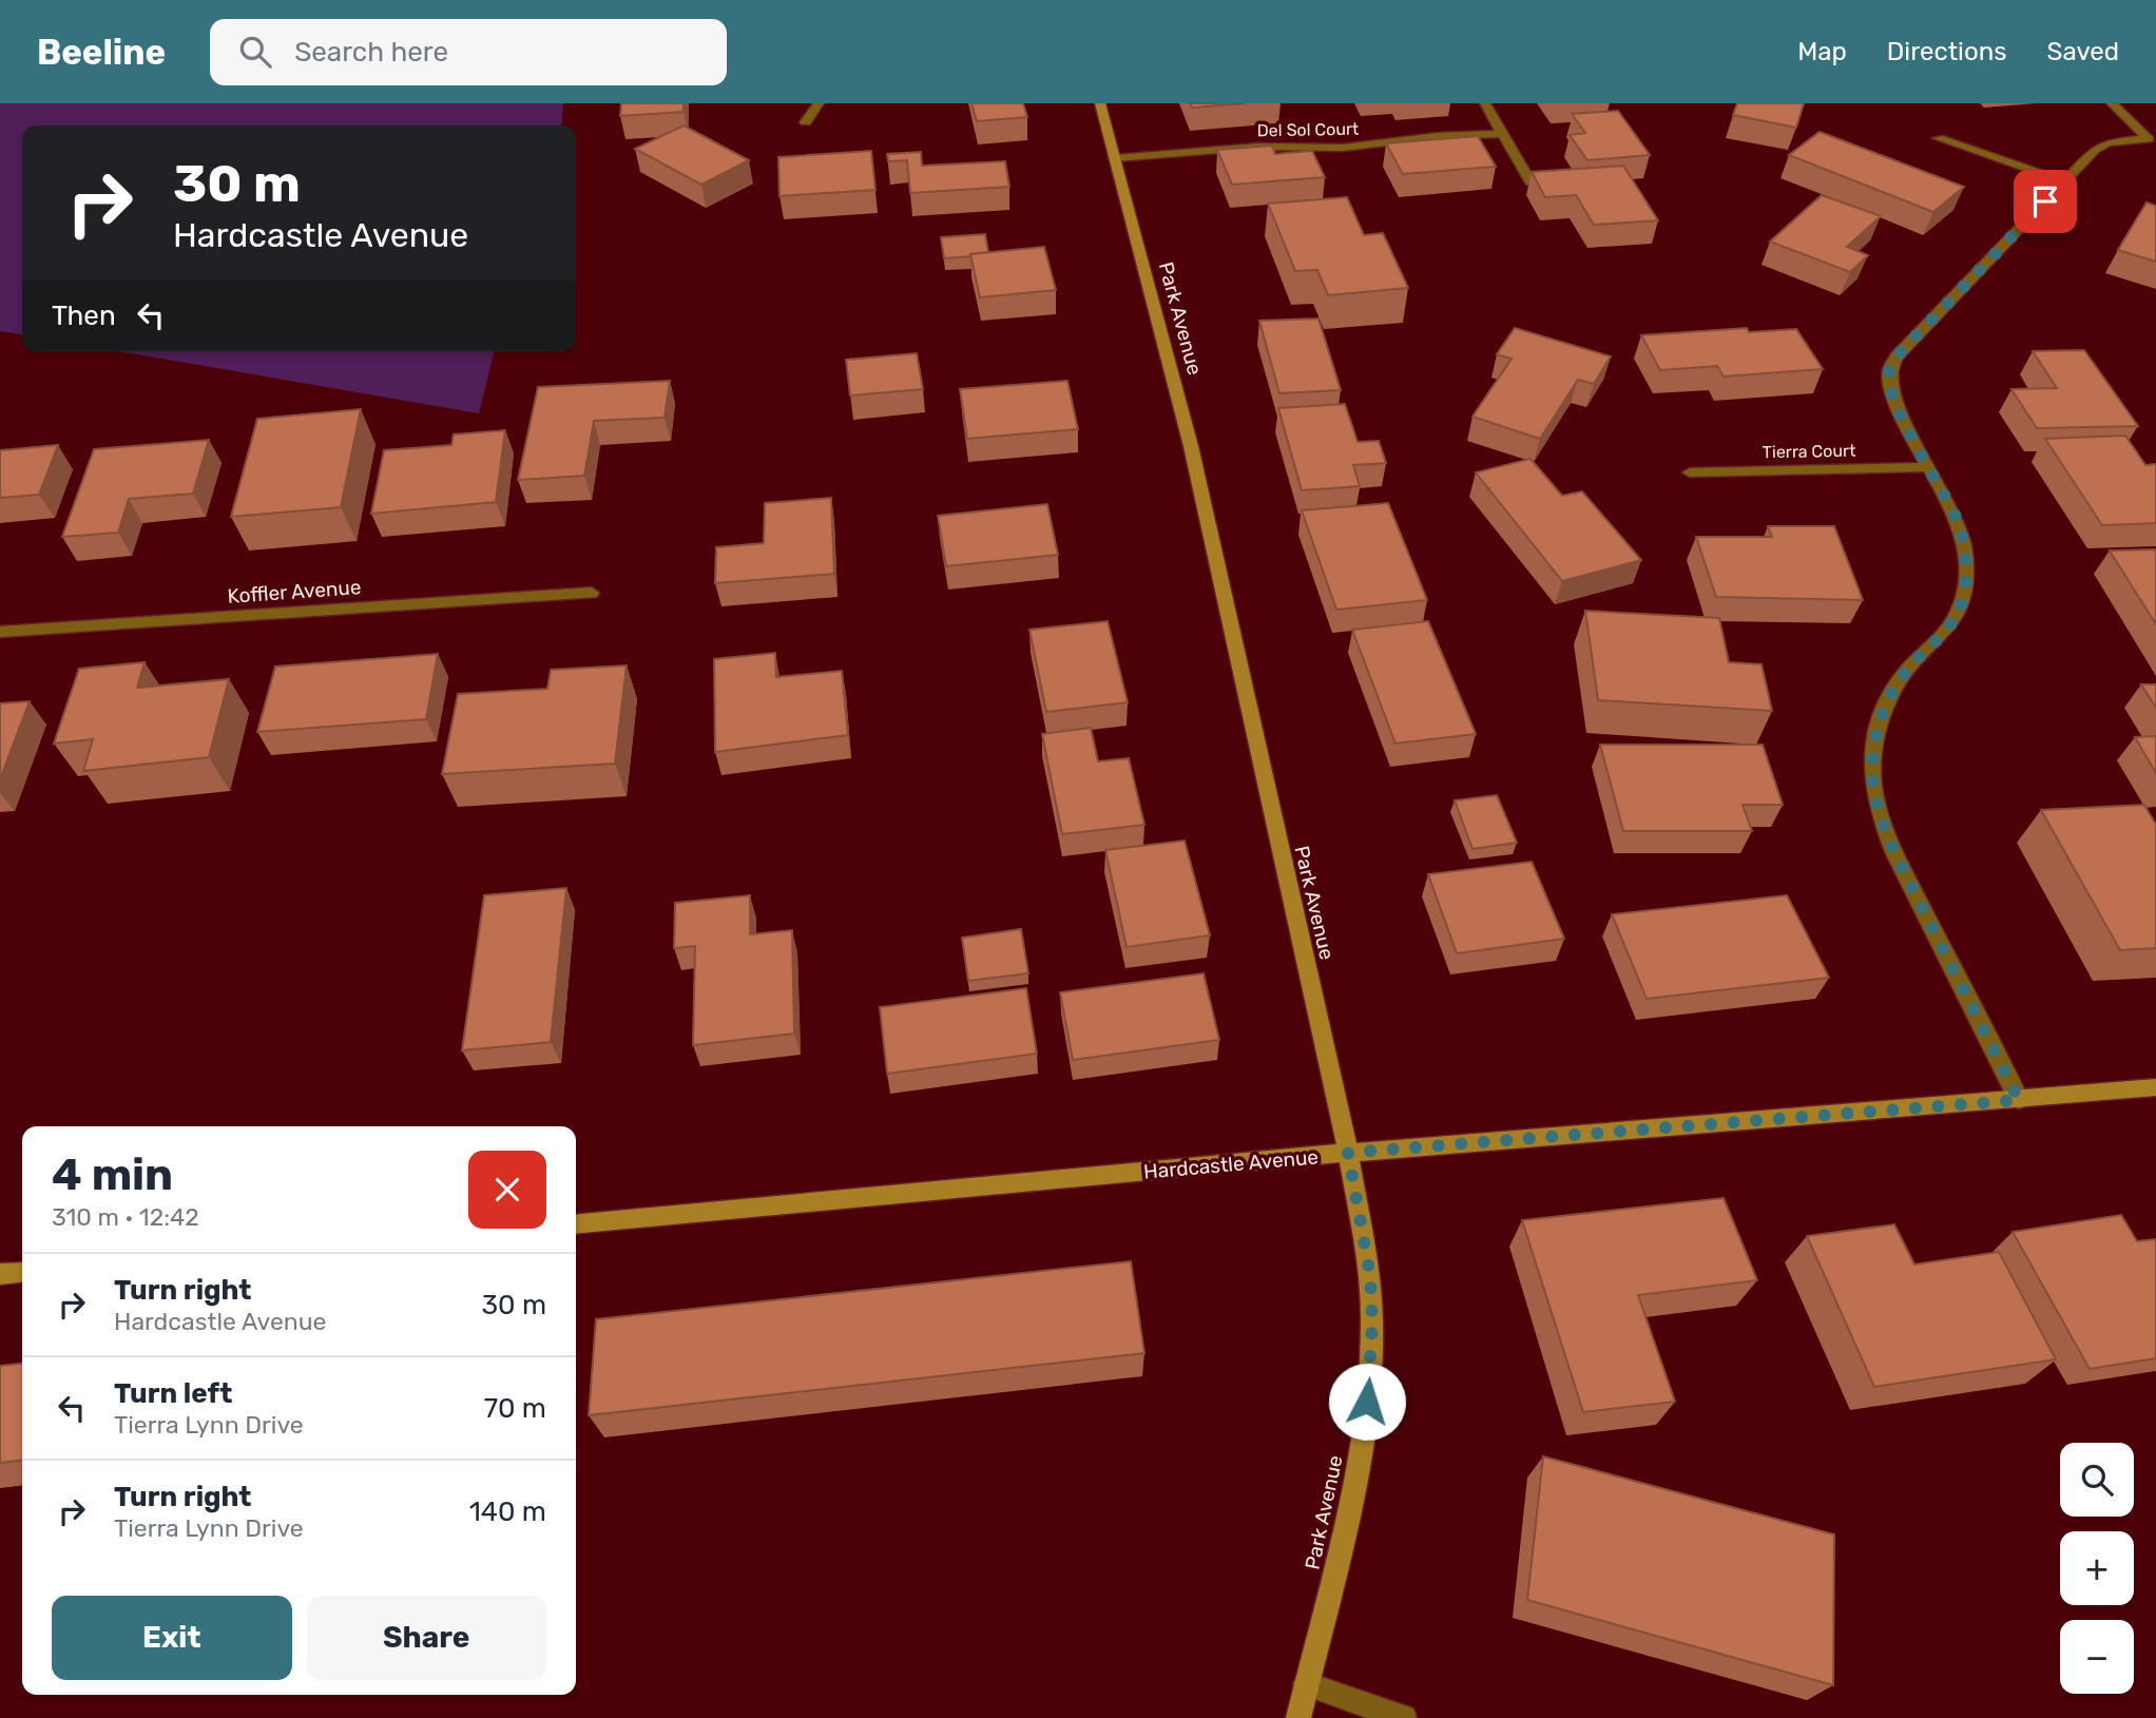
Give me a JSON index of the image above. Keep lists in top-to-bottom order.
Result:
{
  "streets": {
    "street": [
      "Del Sol Court",
      "Park Avenue",
      "Tierra Court",
      "Koffler Avenue",
      "Hardcastle Avenue"
    ]
  },
  "crossings": [
    ["Del Sol Court", "Park Avenue"],
    ["Park Avenue", "Hardcastle Avenue"]
  ],
  "page": {
    "header": "Beeline",
    "search": "Search here",
    "nav": ["Map", "Directions", "Saved"],
    "turn": ["30 m", "Hardcastle Avenue"],
    "then": "Then",
    "heading": ["4 min", "310 m · 12:42"],
    "list": [
      {
        "name": "Turn right",
        "note": "Hardcastle Avenue",
        "value": "30 m"
      },
      {
        "name": "Turn left",
        "note": "Tierra Lynn Drive",
        "value": "70 m"
      },
      {
        "name": "Turn right",
        "note": "Tierra Lynn Drive",
        "value": "140 m"
      }
    ],
    "map_buttons": ["+", "−"],
    "buttons": ["Exit", "Share"]
  }
}
